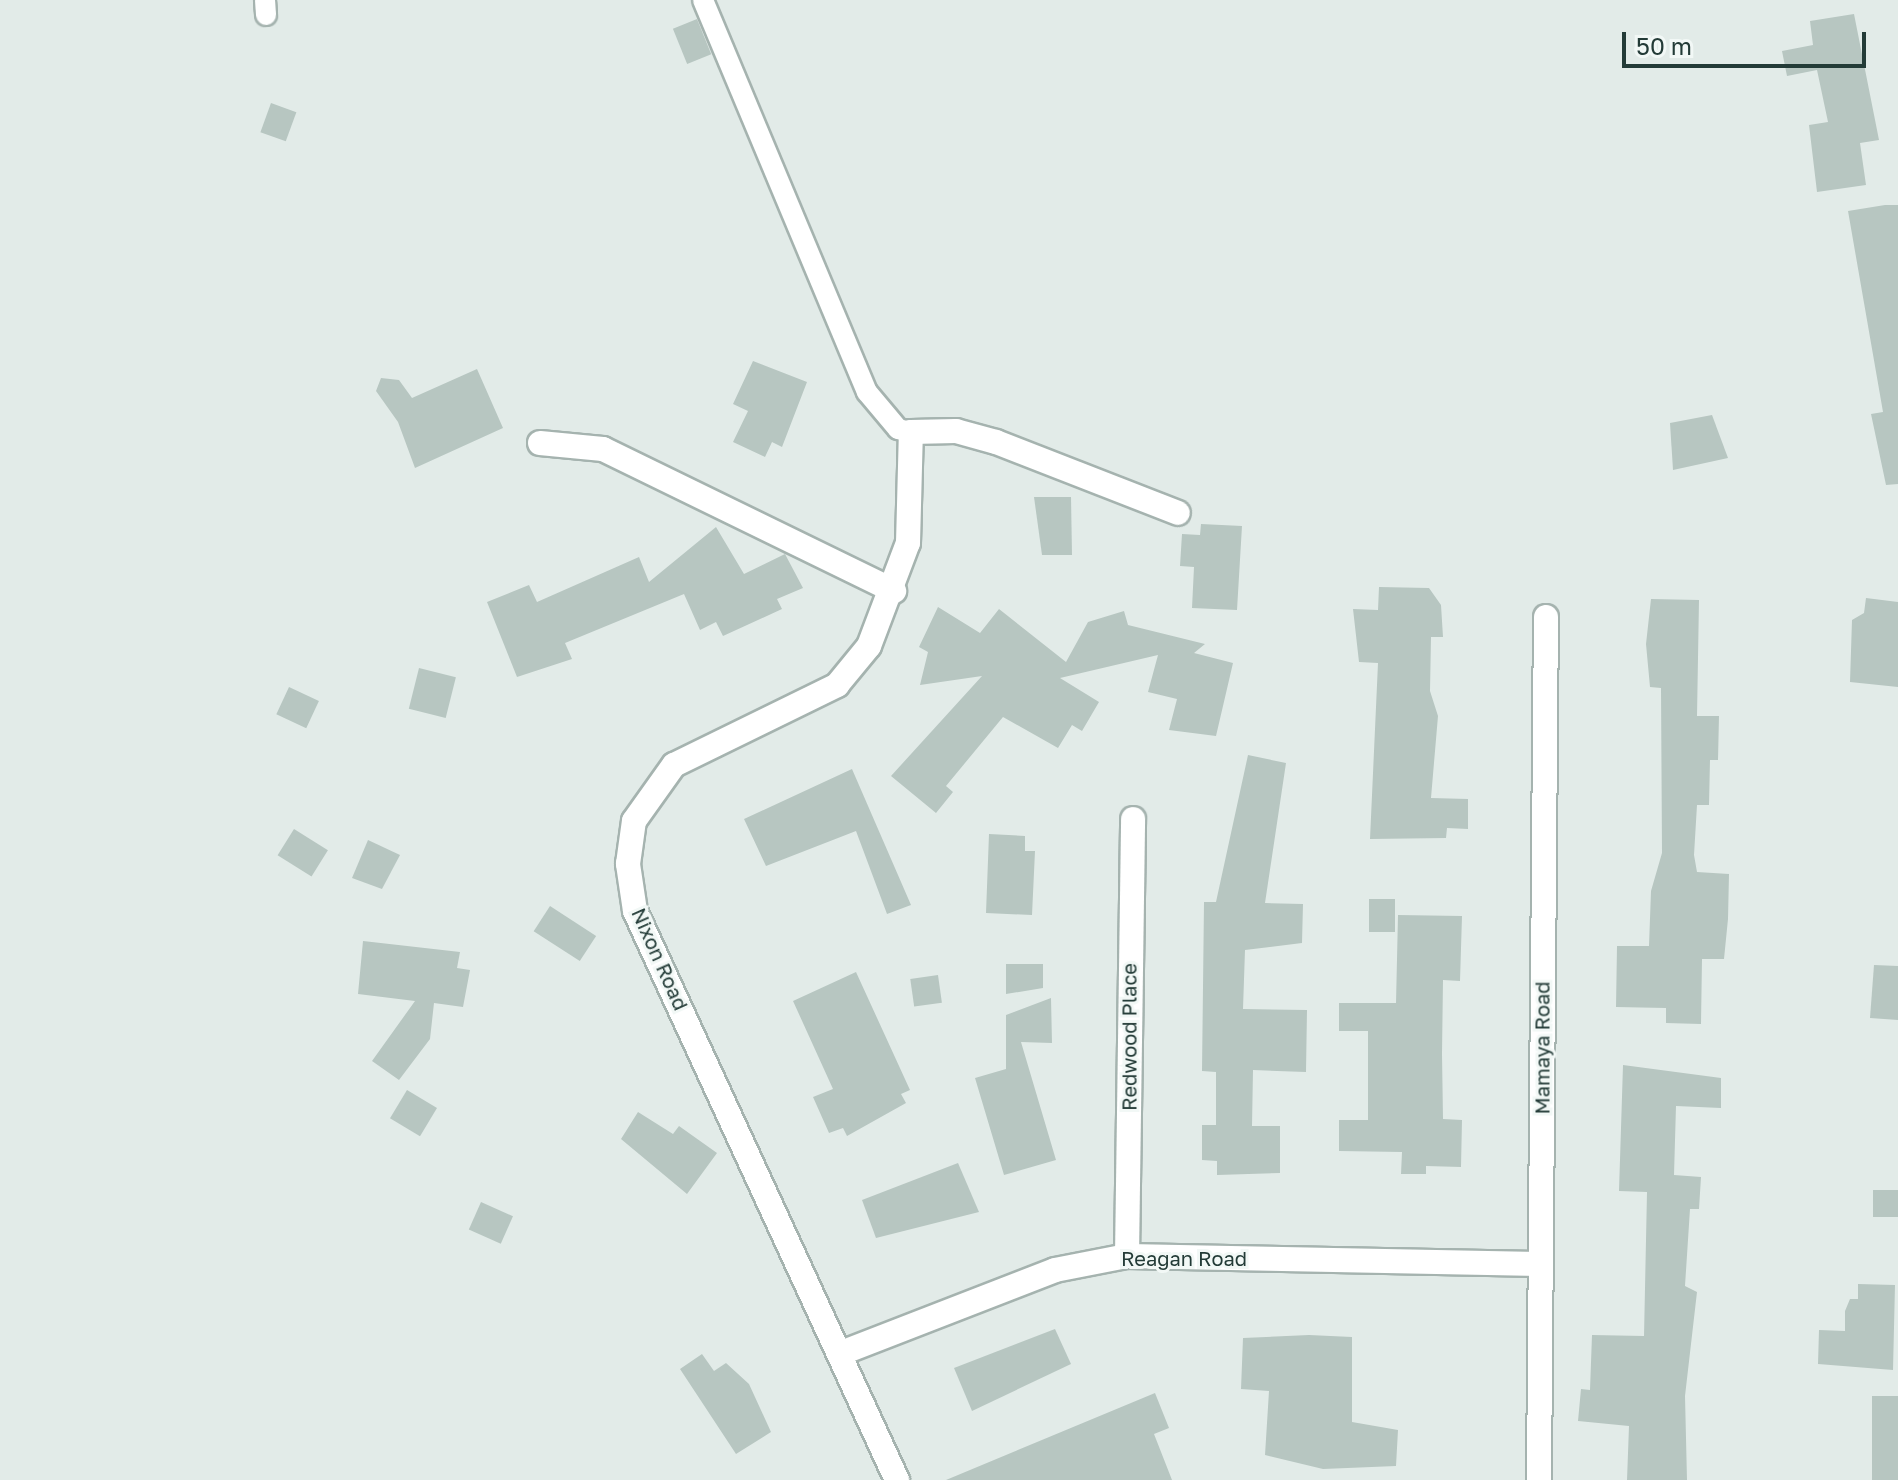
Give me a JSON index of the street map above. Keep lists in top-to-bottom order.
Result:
{
  "streets": {
    "street": [
      "Nixon Road",
      "Redwood Place",
      "Mamaya Road",
      "Reagan Road"
    ]
  },
  "crossings": [
    ["Nixon Road", "Reagan Road"],
    ["Redwood Place", "Reagan Road"],
    ["Mamaya Road", "Reagan Road"]
  ],
  "scale_bar": "50 m"
}
